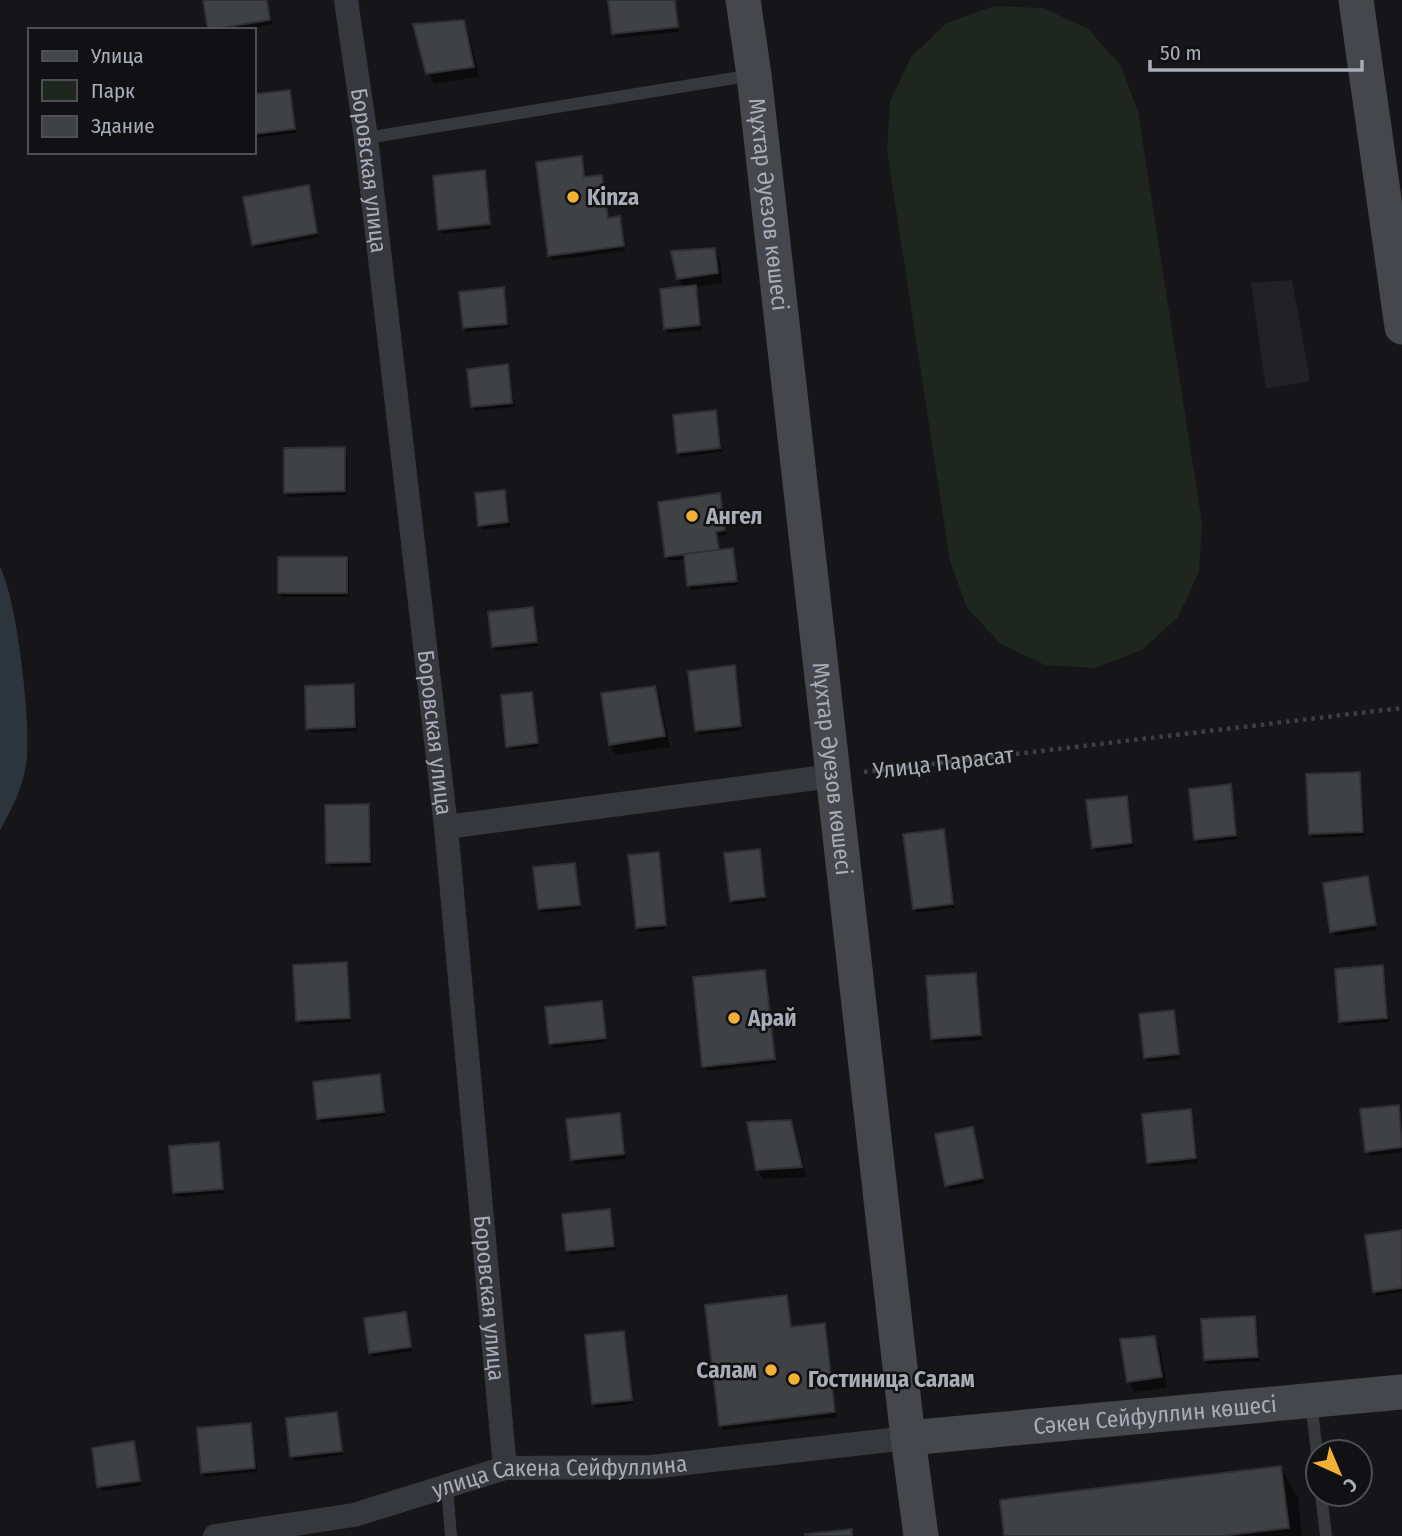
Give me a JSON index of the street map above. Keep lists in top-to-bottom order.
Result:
{
  "streets": {
    "main road": ["Мұхтар Әуезов көшесі", "Сәкен Сейфуллин көшесі"],
    "street": ["Боровская улица", "улица Сакена Сейфуллина"],
    "path": ["Улица Парасат"]
  },
  "crossings": [
    ["Боровская улица", "улица Сакена Сейфуллина"],
    ["Мұхтар Әуезов көшесі", "Улица Парасат"],
    ["Мұхтар Әуезов көшесі", "Сәкен Сейфуллин көшесі"],
    ["Мұхтар Әуезов көшесі", "улица Сакена Сейфуллина"],
    ["Сәкен Сейфуллин көшесі", "улица Сакена Сейфуллина"]
  ],
  "places": [
    "Kinza",
    "Ангел",
    "Арай",
    "Салам",
    "Гостиница Салам"
  ],
  "legend": ["Улица", "Парк", "Здание"],
  "scale_bar": "50 m",
  "north": "bottom right"
}
